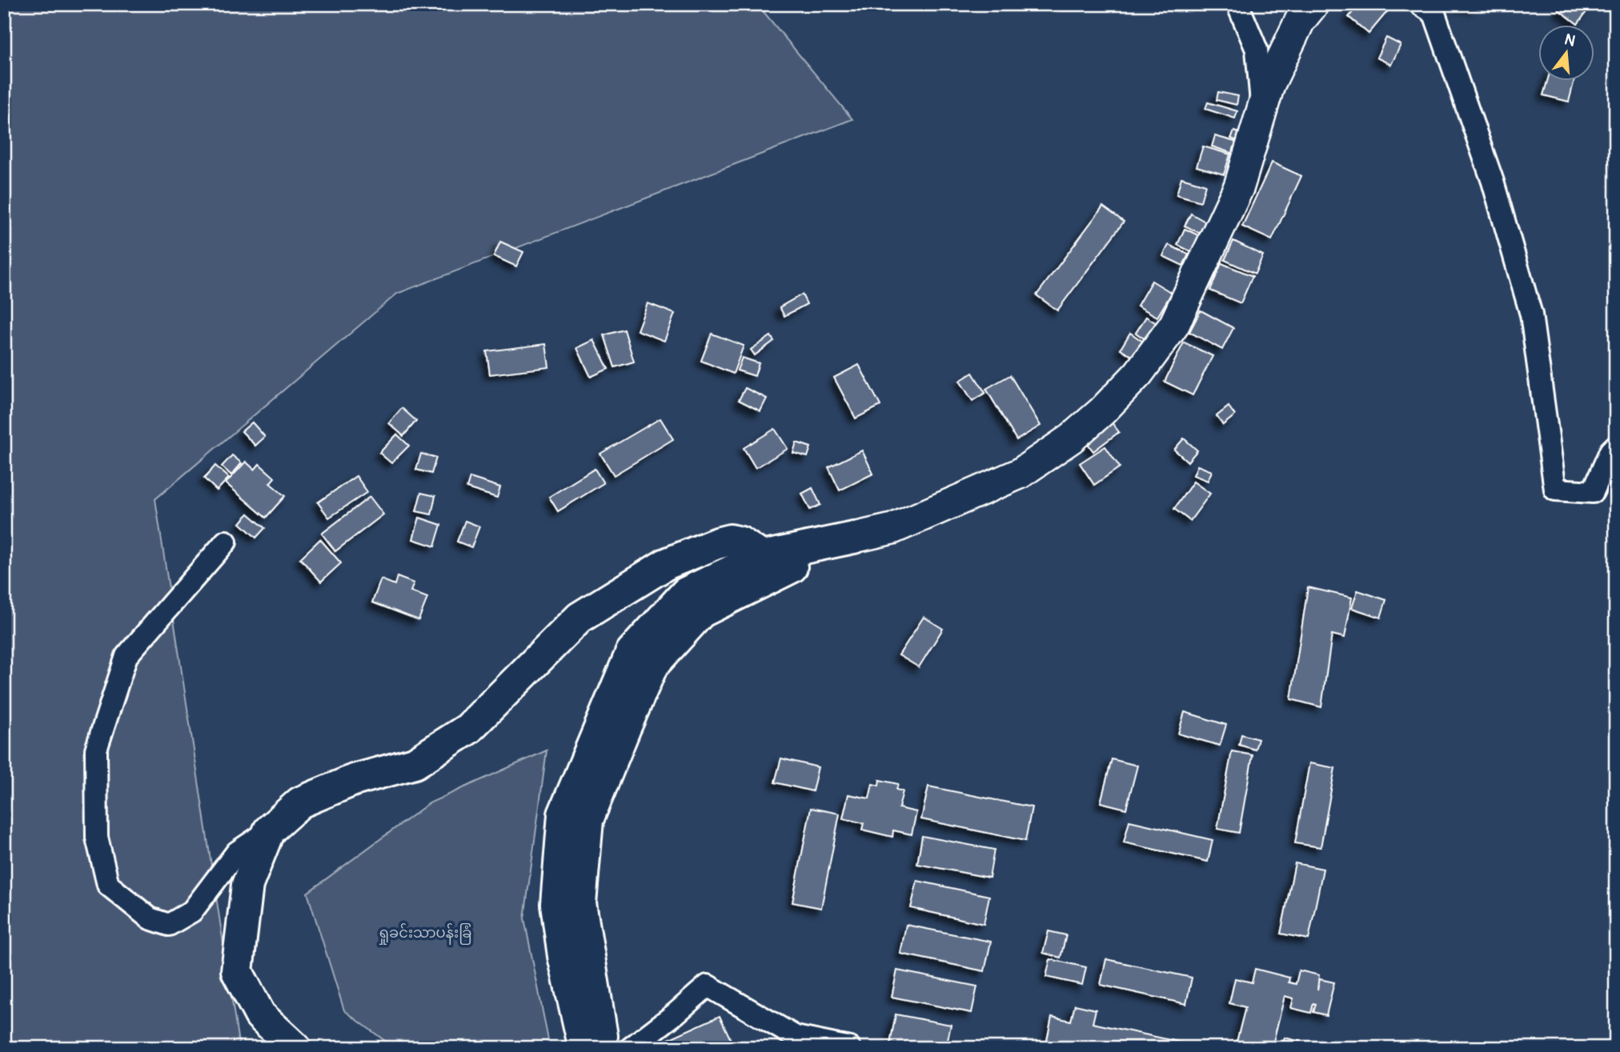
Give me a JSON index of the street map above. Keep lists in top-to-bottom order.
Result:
{
  "parks": ["ရှုခင်းသာပန်းခြံ"],
  "north": "top"
}
